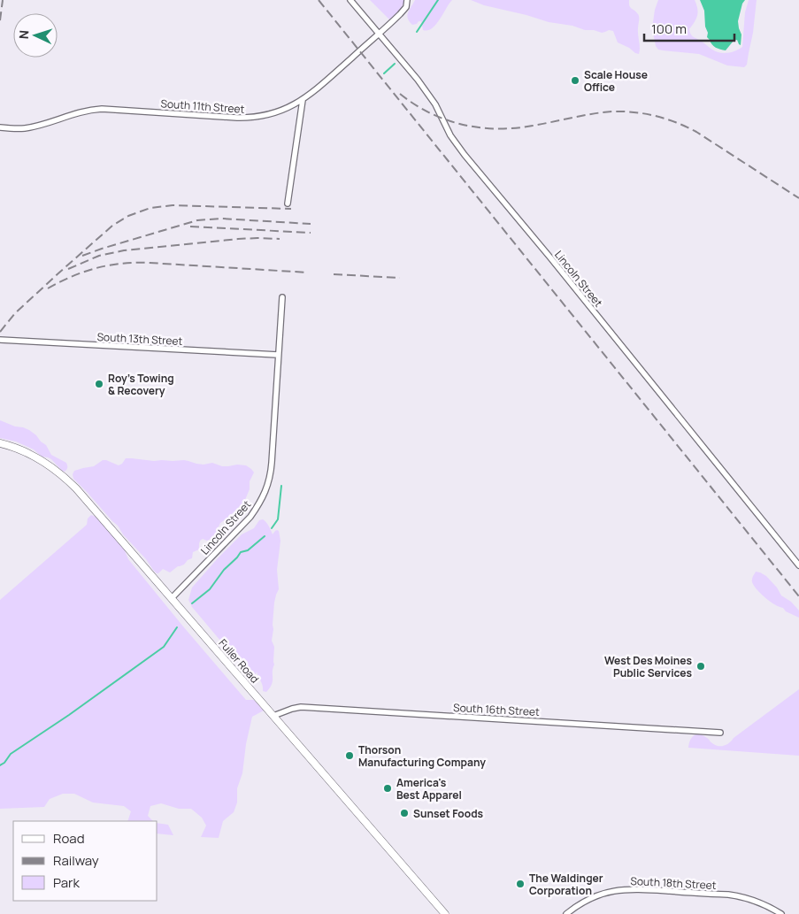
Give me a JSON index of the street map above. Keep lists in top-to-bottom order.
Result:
{
  "streets": {
    "street": [
      "South 11th Street",
      "Lincoln Street",
      "South 13th Street",
      "Fuller Road",
      "South 16th Street",
      "South 18th Street"
    ]
  },
  "crossings": [
    ["South 11th Street", "Lincoln Street"],
    ["Lincoln Street", "South 13th Street"],
    ["Lincoln Street", "Fuller Road"],
    ["Fuller Road", "South 16th Street"]
  ],
  "places": [
    "Scale House Office",
    "Roy's Towing & Recovery",
    "West Des Moines Public Services",
    "Thorson Manufacturing Company",
    "America's Best Apparel",
    "Sunset Foods",
    "The Waldinger Corporation"
  ],
  "legend": ["Road", "Railway", "Park"],
  "scale_bar": "100 m",
  "north": "left"
}
